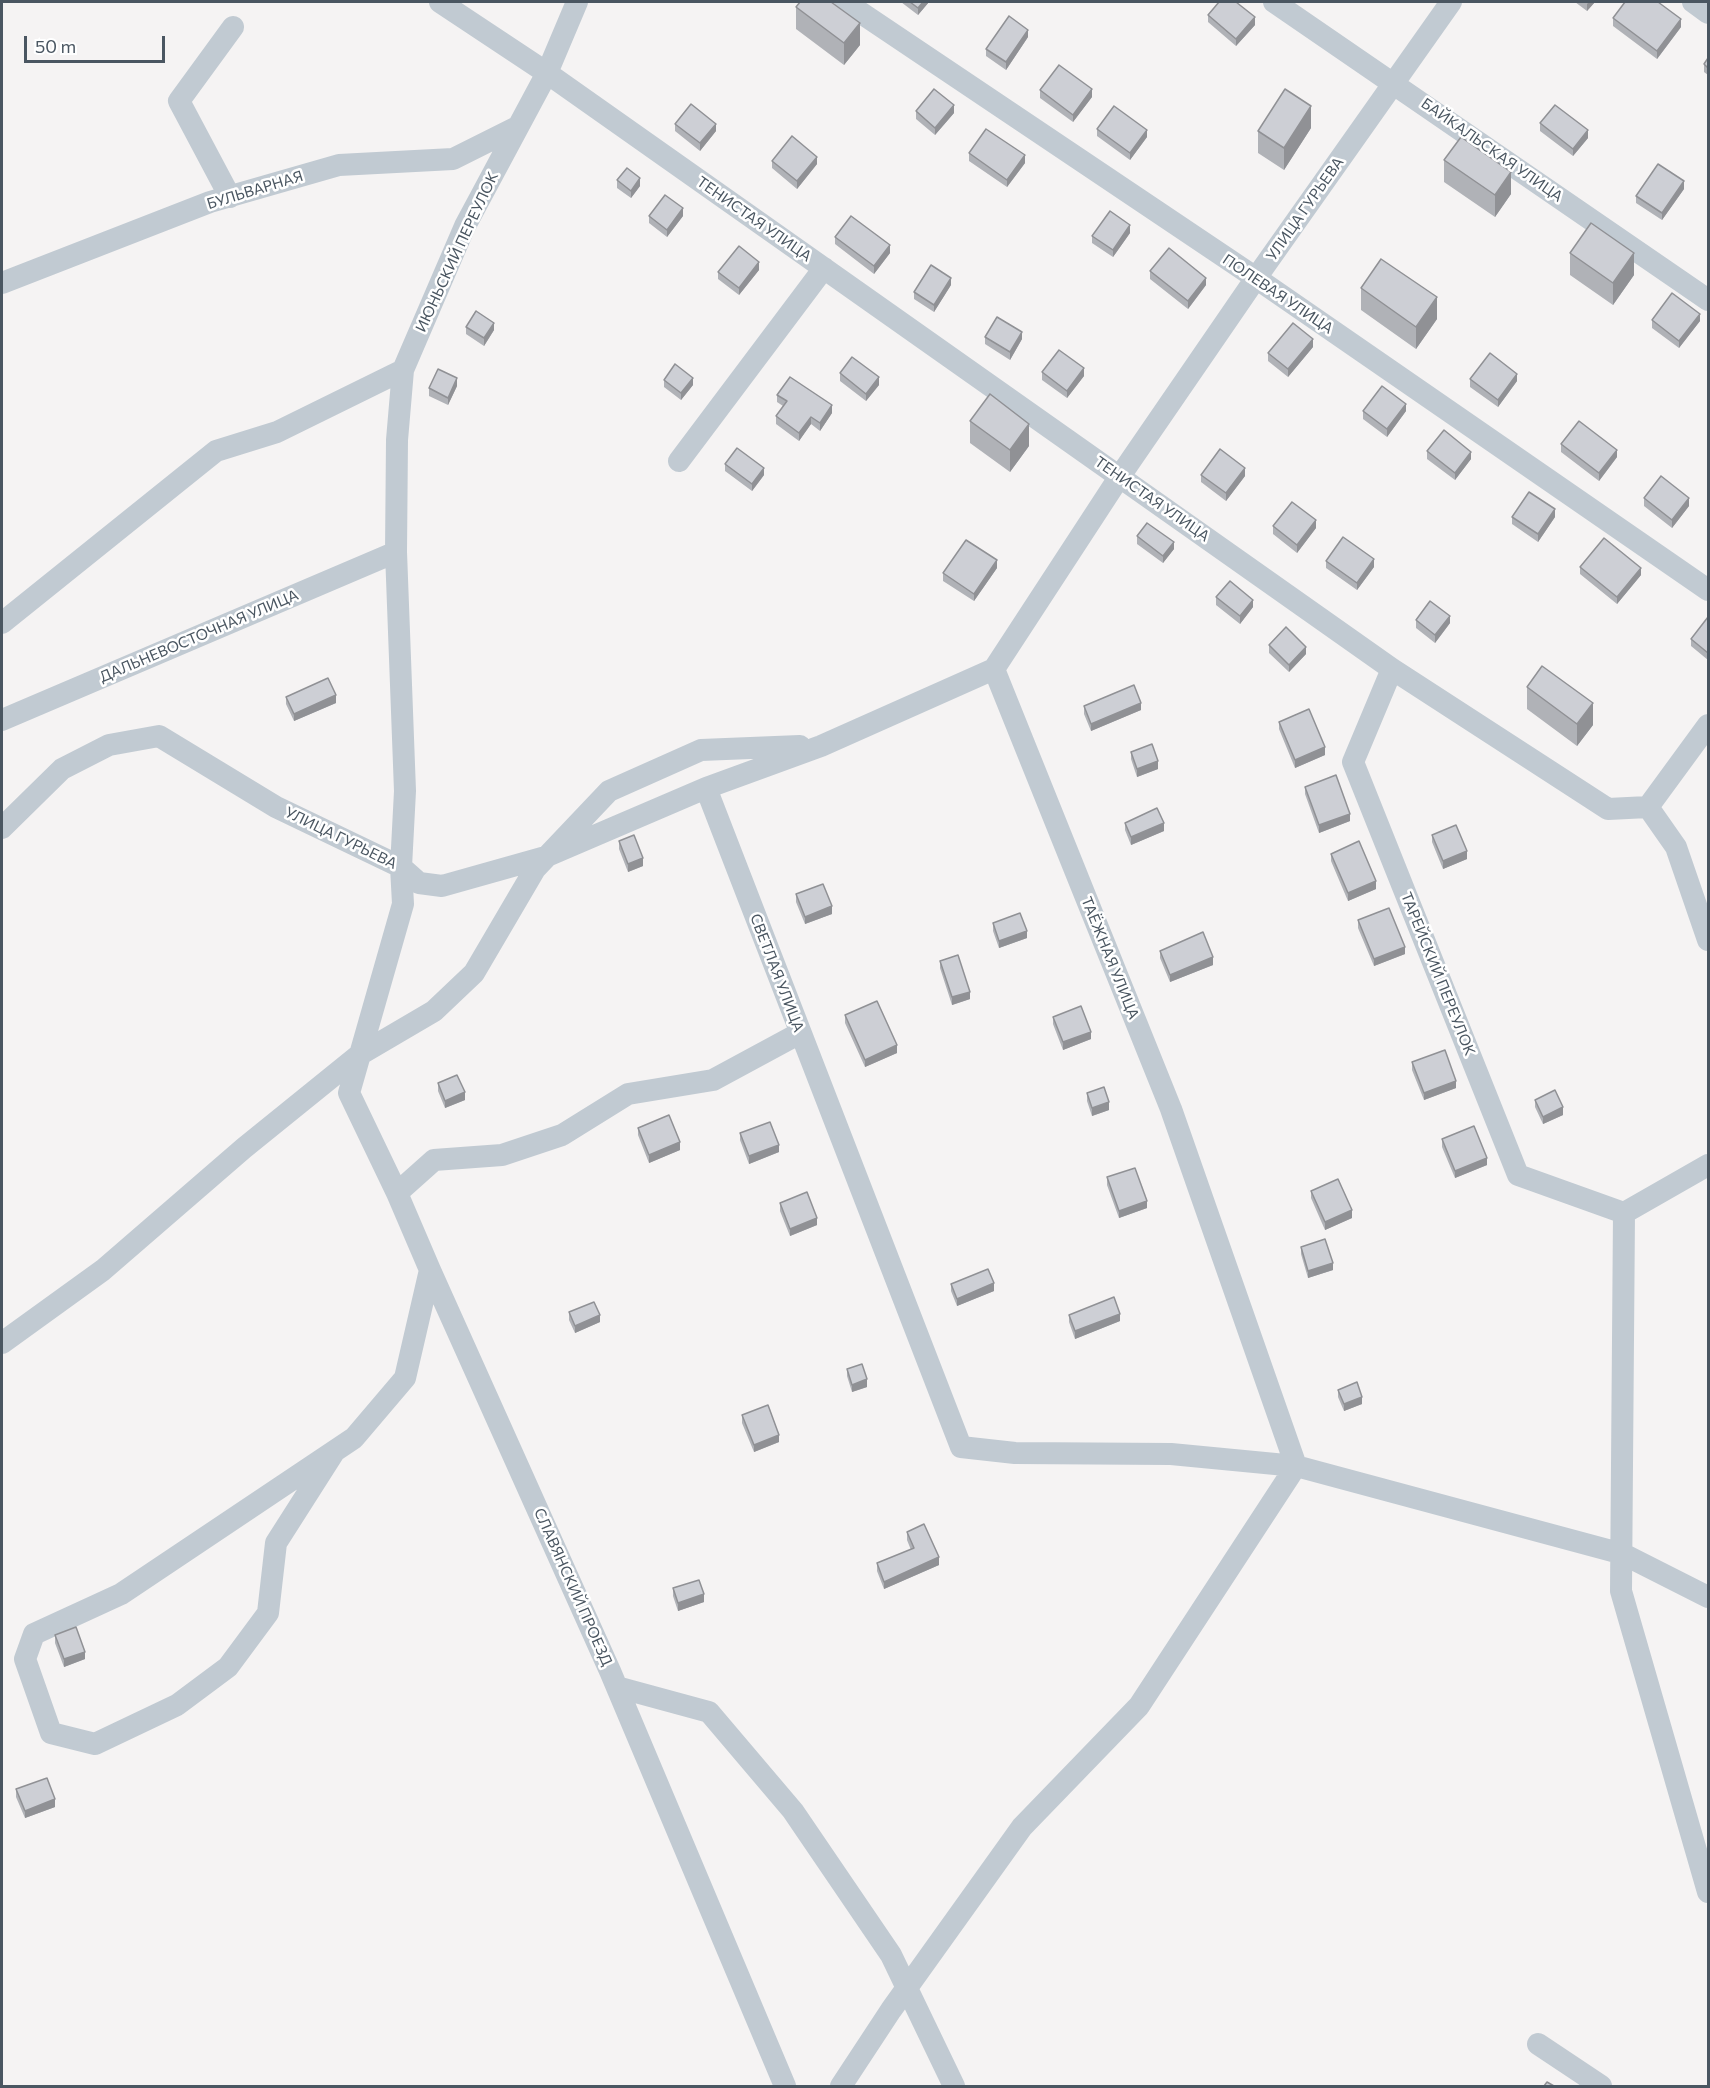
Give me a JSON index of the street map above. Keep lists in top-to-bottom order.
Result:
{
  "streets": {
    "street": [
      "БАЙКАЛЬСКАЯ УЛИЦА",
      "БУЛЬВАРНАЯ",
      "УЛИЦА ГУРЬЕВА",
      "ТЕНИСТАЯ УЛИЦА",
      "ИЮНЬСКИЙ ПЕРЕУЛОК",
      "ПОЛЕВАЯ УЛИЦА",
      "ДАЛЬНЕВОСТОЧНАЯ УЛИЦА",
      "ТАЁЖНАЯ УЛИЦА",
      "СВЕТЛАЯ УЛИЦА",
      "ТАРЕЙСКИЙ ПЕРЕУЛОК",
      "СЛАВЯНСКИЙ ПРОЕЗД"
    ]
  },
  "crossings": [
    ["БАЙКАЛЬСКАЯ УЛИЦА", "УЛИЦА ГУРЬЕВА"],
    ["БУЛЬВАРНАЯ", "ИЮНЬСКИЙ ПЕРЕУЛОК"],
    ["УЛИЦА ГУРЬЕВА", "ТЕНИСТАЯ УЛИЦА"],
    ["УЛИЦА ГУРЬЕВА", "ИЮНЬСКИЙ ПЕРЕУЛОК"],
    ["УЛИЦА ГУРЬЕВА", "ПОЛЕВАЯ УЛИЦА"],
    ["УЛИЦА ГУРЬЕВА", "СВЕТЛАЯ УЛИЦА"],
    ["ТЕНИСТАЯ УЛИЦА", "ИЮНЬСКИЙ ПЕРЕУЛОК"],
    ["ТЕНИСТАЯ УЛИЦА", "ТАРЕЙСКИЙ ПЕРЕУЛОК"],
    ["ИЮНЬСКИЙ ПЕРЕУЛОК", "ДАЛЬНЕВОСТОЧНАЯ УЛИЦА"],
    ["ИЮНЬСКИЙ ПЕРЕУЛОК", "СЛАВЯНСКИЙ ПРОЕЗД"],
    ["ТАЁЖНАЯ УЛИЦА", "СВЕТЛАЯ УЛИЦА"]
  ],
  "scale_bar": "50 m"
}
